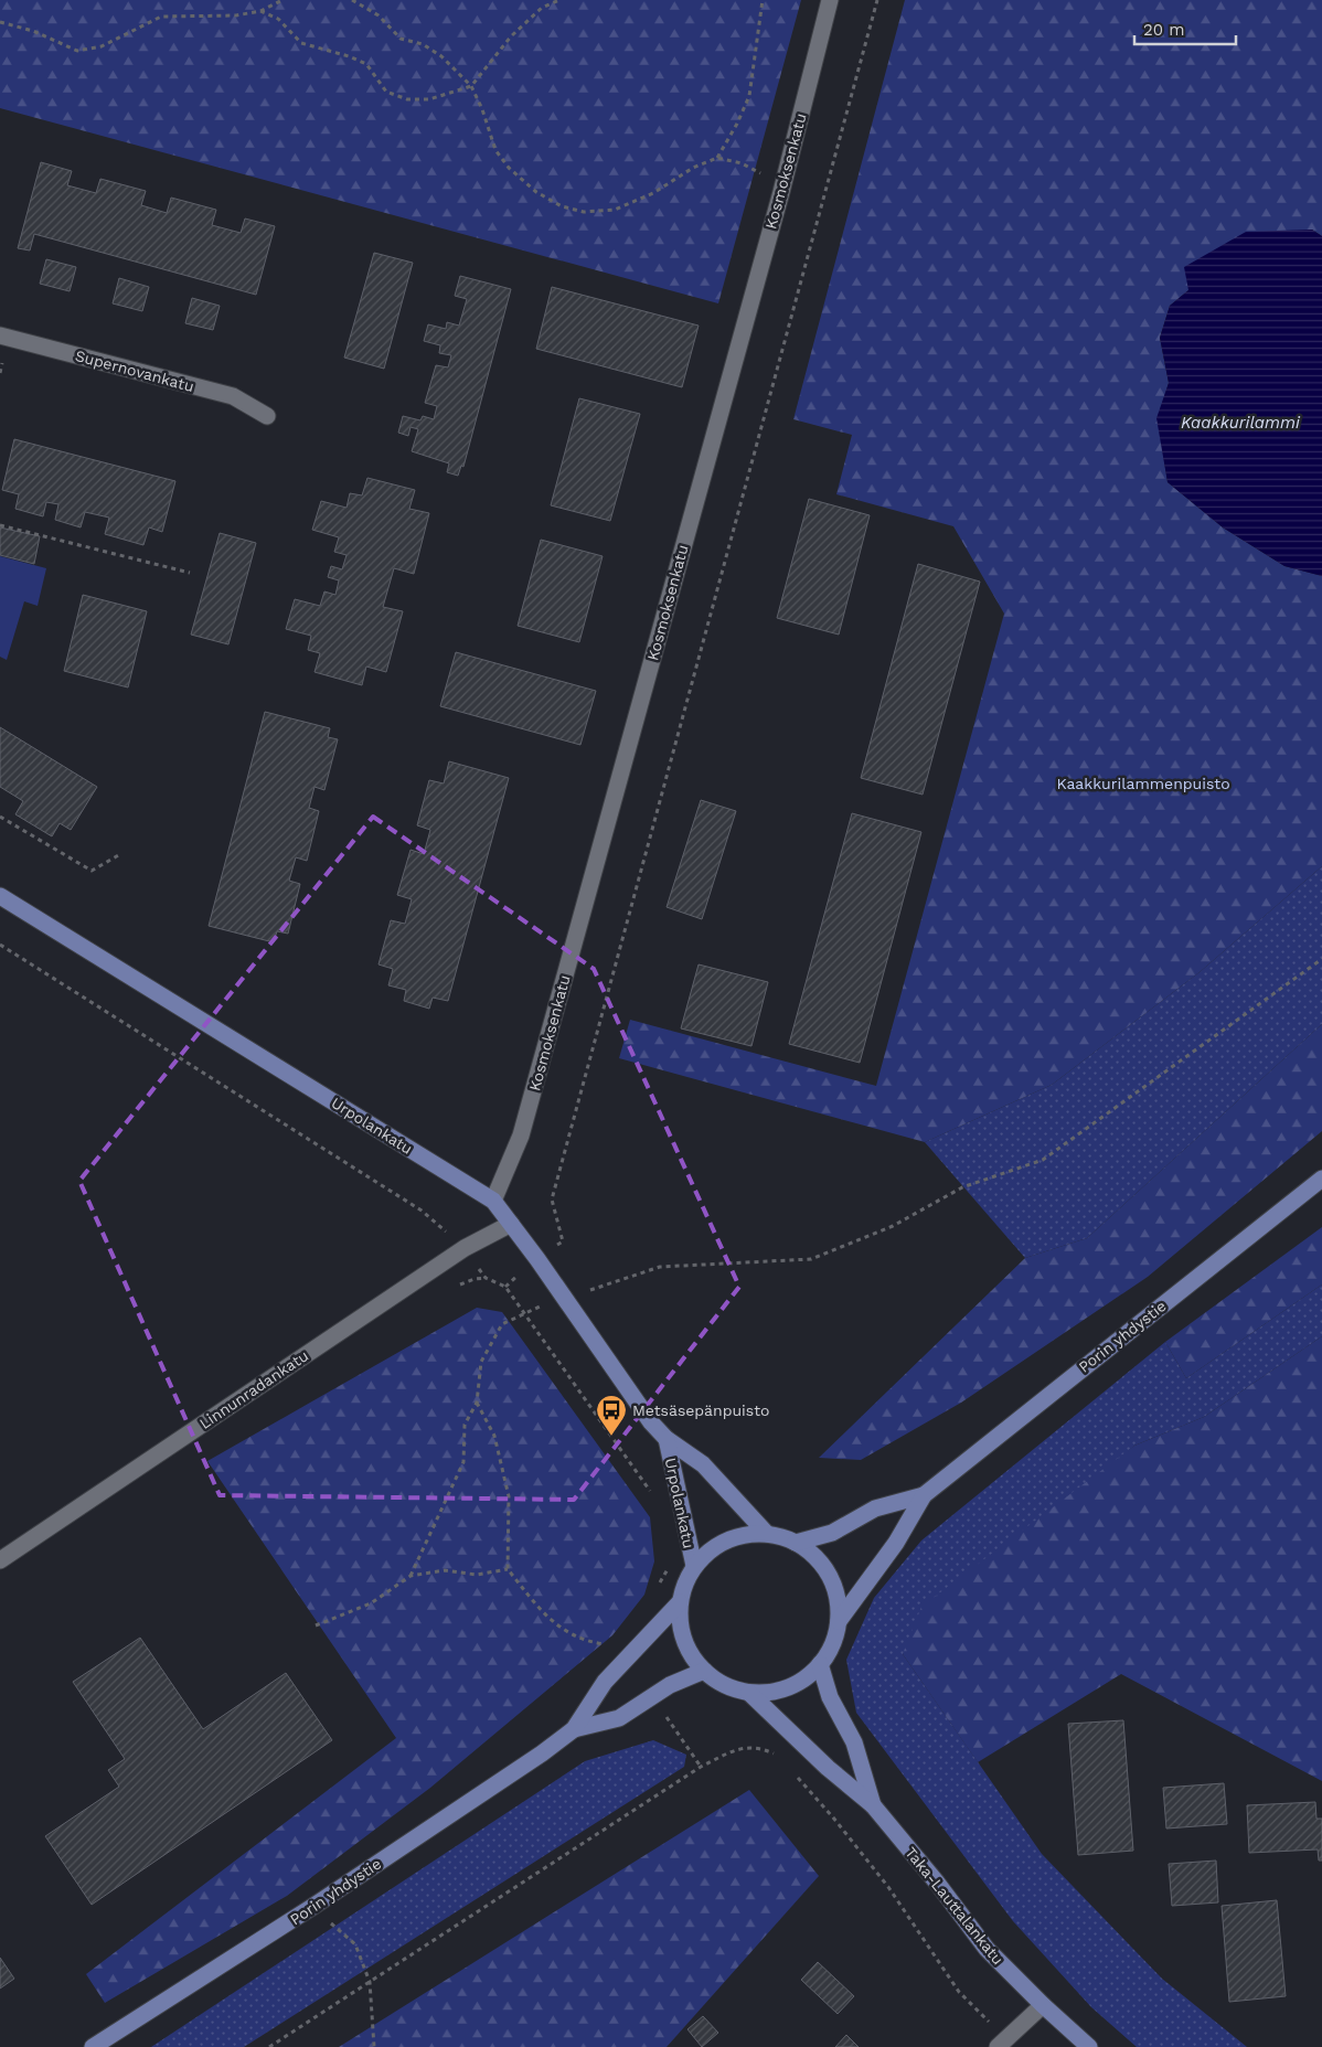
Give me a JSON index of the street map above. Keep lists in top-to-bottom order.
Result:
{
  "streets": {
    "main road": ["Urpolankatu", "Porin yhdystie", "Taka-Lauttalankatu"],
    "street": ["Kosmoksenkatu", "Supernovankatu", "Linnunradankatu"]
  },
  "crossings": [
    ["Kosmoksenkatu", "Urpolankatu"],
    ["Urpolankatu", "Porin yhdystie"],
    ["Urpolankatu", "Linnunradankatu"],
    ["Urpolankatu", "Taka-Lauttalankatu"],
    ["Porin yhdystie", "Taka-Lauttalankatu"]
  ],
  "water": ["Kaakkurilammi"],
  "parks": ["Kaakkurilammenpuisto"],
  "places": {
    "bus stop": ["Metsäsepänpuisto"]
  },
  "scale_bar": "20 m"
}
